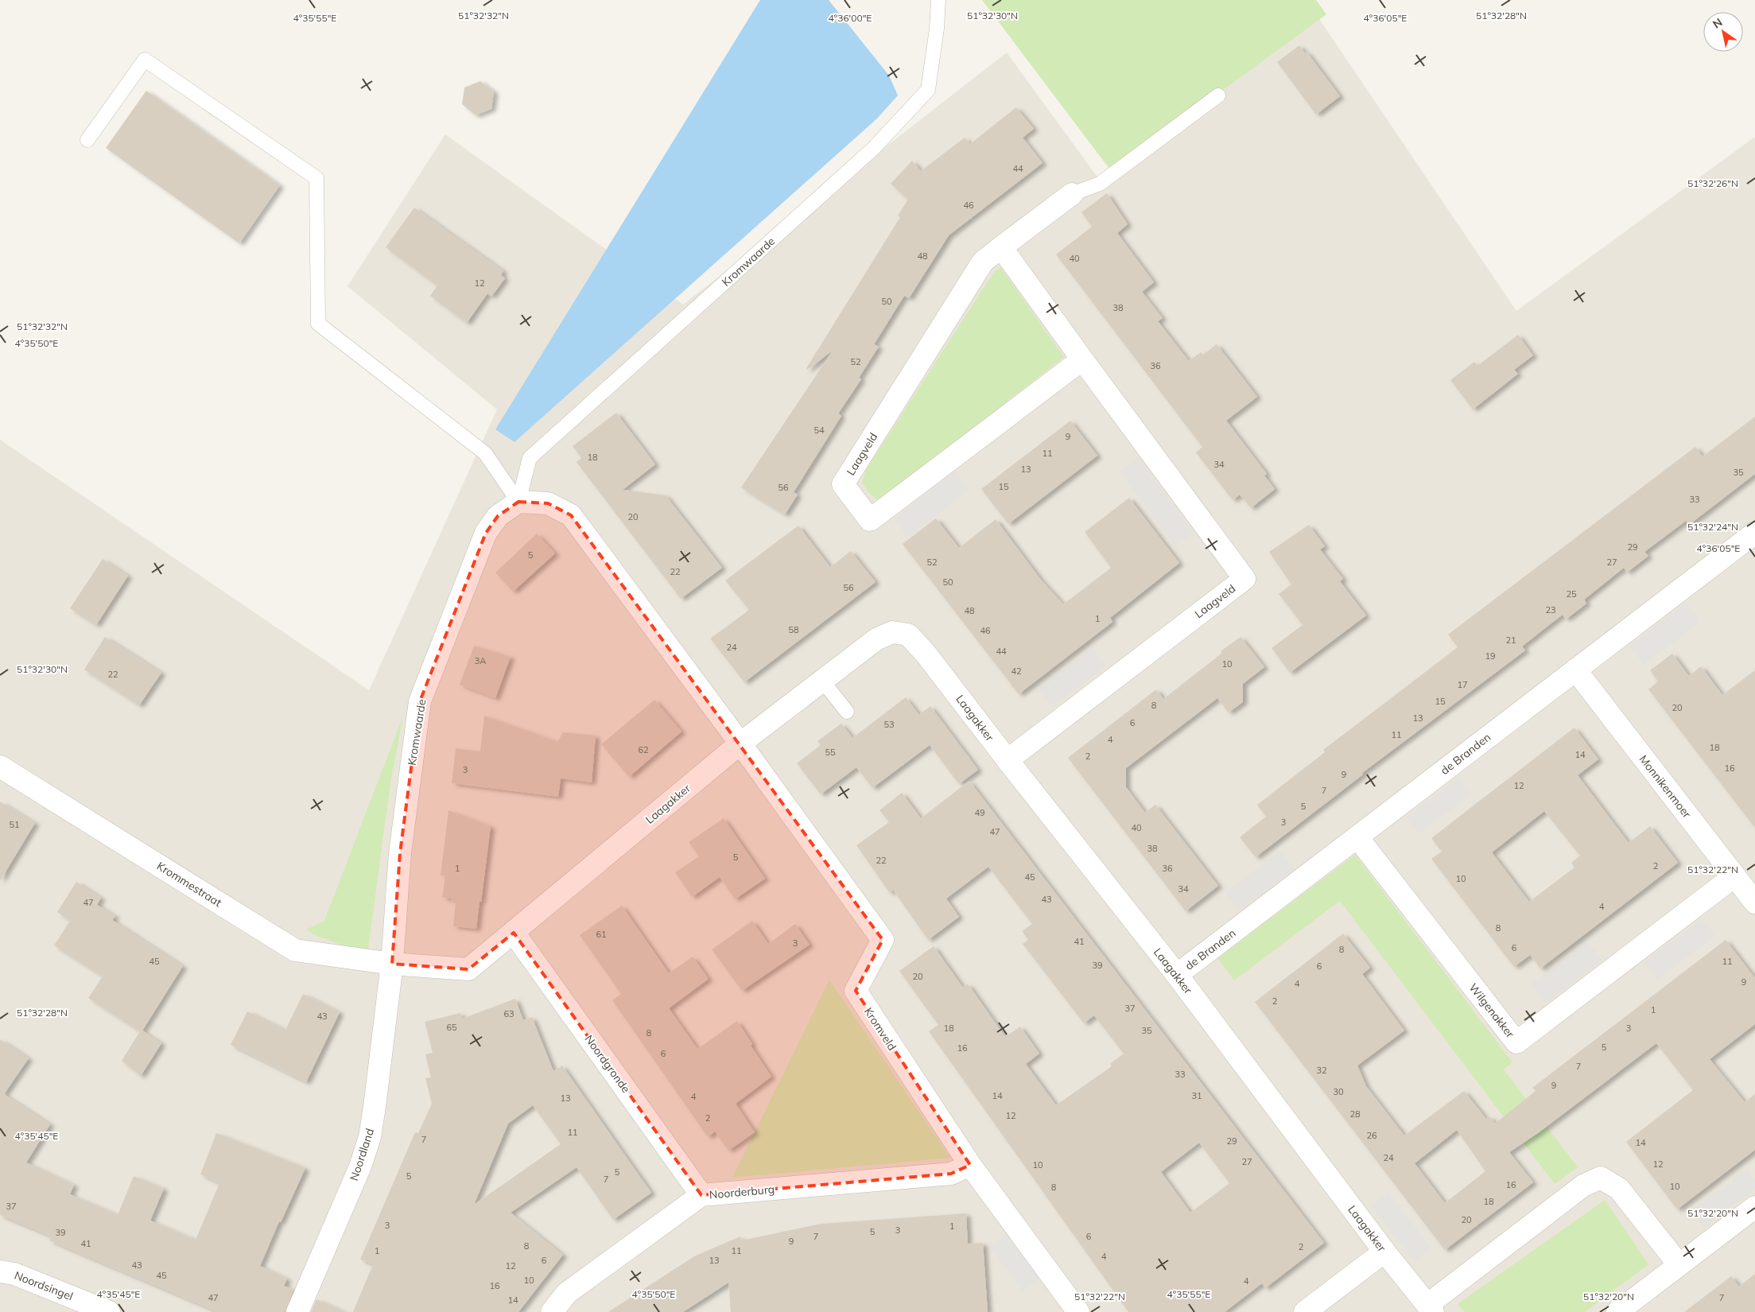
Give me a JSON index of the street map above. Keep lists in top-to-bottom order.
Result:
{
  "streets": {
    "street": [
      "Kromwaarde",
      "Laagveld",
      "Laagakker",
      "de Branden",
      "Monnikenmoer",
      "Krommestraat",
      "Wilgenakker",
      "Kromveld",
      "Noordgronde",
      "Noordland",
      "Noorderburg",
      "Noordsingel"
    ]
  },
  "crossings": [
    ["Kromwaarde", "Laagakker"],
    ["Kromwaarde", "Krommestraat"],
    ["Kromwaarde", "Noordland"],
    ["Laagveld", "Laagakker"],
    ["Laagakker", "de Branden"],
    ["Laagakker", "Krommestraat"],
    ["Laagakker", "Kromveld"],
    ["Laagakker", "Noordgronde"],
    ["Laagakker", "Noordland"],
    ["de Branden", "Monnikenmoer"],
    ["de Branden", "Wilgenakker"],
    ["Monnikenmoer", "Wilgenakker"],
    ["Krommestraat", "Noordland"],
    ["Kromveld", "Noorderburg"],
    ["Noordgronde", "Noorderburg"]
  ],
  "house_numbers": [
    "44",
    "46",
    "48",
    "40",
    "12",
    "50",
    "38",
    "52",
    "36",
    "54",
    "9",
    "11",
    "18",
    "34",
    "13",
    "35",
    "15",
    "56",
    "33",
    "20",
    "29",
    "5",
    "52",
    "27",
    "22",
    "50",
    "56",
    "25",
    "23",
    "48",
    "1",
    "58",
    "46",
    "21",
    "24",
    "44",
    "19",
    "3A",
    "10",
    "42",
    "22",
    "17",
    "15",
    "8",
    "20",
    "13",
    "6",
    "53",
    "11",
    "4",
    "18",
    "62",
    "55",
    "14",
    "2",
    "16",
    "3",
    "9",
    "12",
    "7",
    "5",
    "49",
    "3",
    "51",
    "40",
    "47",
    "38",
    "5",
    "22",
    "2",
    "1",
    "36",
    "45",
    "10",
    "34",
    "43",
    "47",
    "4",
    "8",
    "61",
    "41",
    "3",
    "6",
    "8",
    "45",
    "11",
    "39",
    "6",
    "20",
    "9",
    "4",
    "2",
    "37",
    "1",
    "63",
    "43",
    "65",
    "18",
    "3",
    "35",
    "8",
    "5",
    "16",
    "6",
    "7",
    "32",
    "33",
    "9",
    "30",
    "14",
    "31",
    "4",
    "13",
    "28",
    "12",
    "2",
    "11",
    "26",
    "7",
    "29",
    "14",
    "24",
    "27",
    "12",
    "10",
    "5",
    "5",
    "7",
    "16",
    "10",
    "8",
    "18",
    "37",
    "20",
    "3",
    "1",
    "3",
    "5",
    "39",
    "7",
    "6",
    "9",
    "41",
    "8",
    "2",
    "1",
    "11",
    "4",
    "6",
    "13",
    "43",
    "12",
    "45",
    "10",
    "4",
    "16",
    "47",
    "7",
    "14"
  ],
  "north": "top left",
  "coordinates": [
    "51°32'32\"N",
    "51°32'30\"N",
    "51°32'28\"N",
    "4°35'55\"E",
    "4°36'00\"E",
    "4°36'05\"E",
    "51°32'26\"N",
    "4°35'50\"E",
    "51°32'24\"N",
    "51°32'22\"N",
    "4°35'45\"E",
    "51°32'20\"N"
  ]
}
